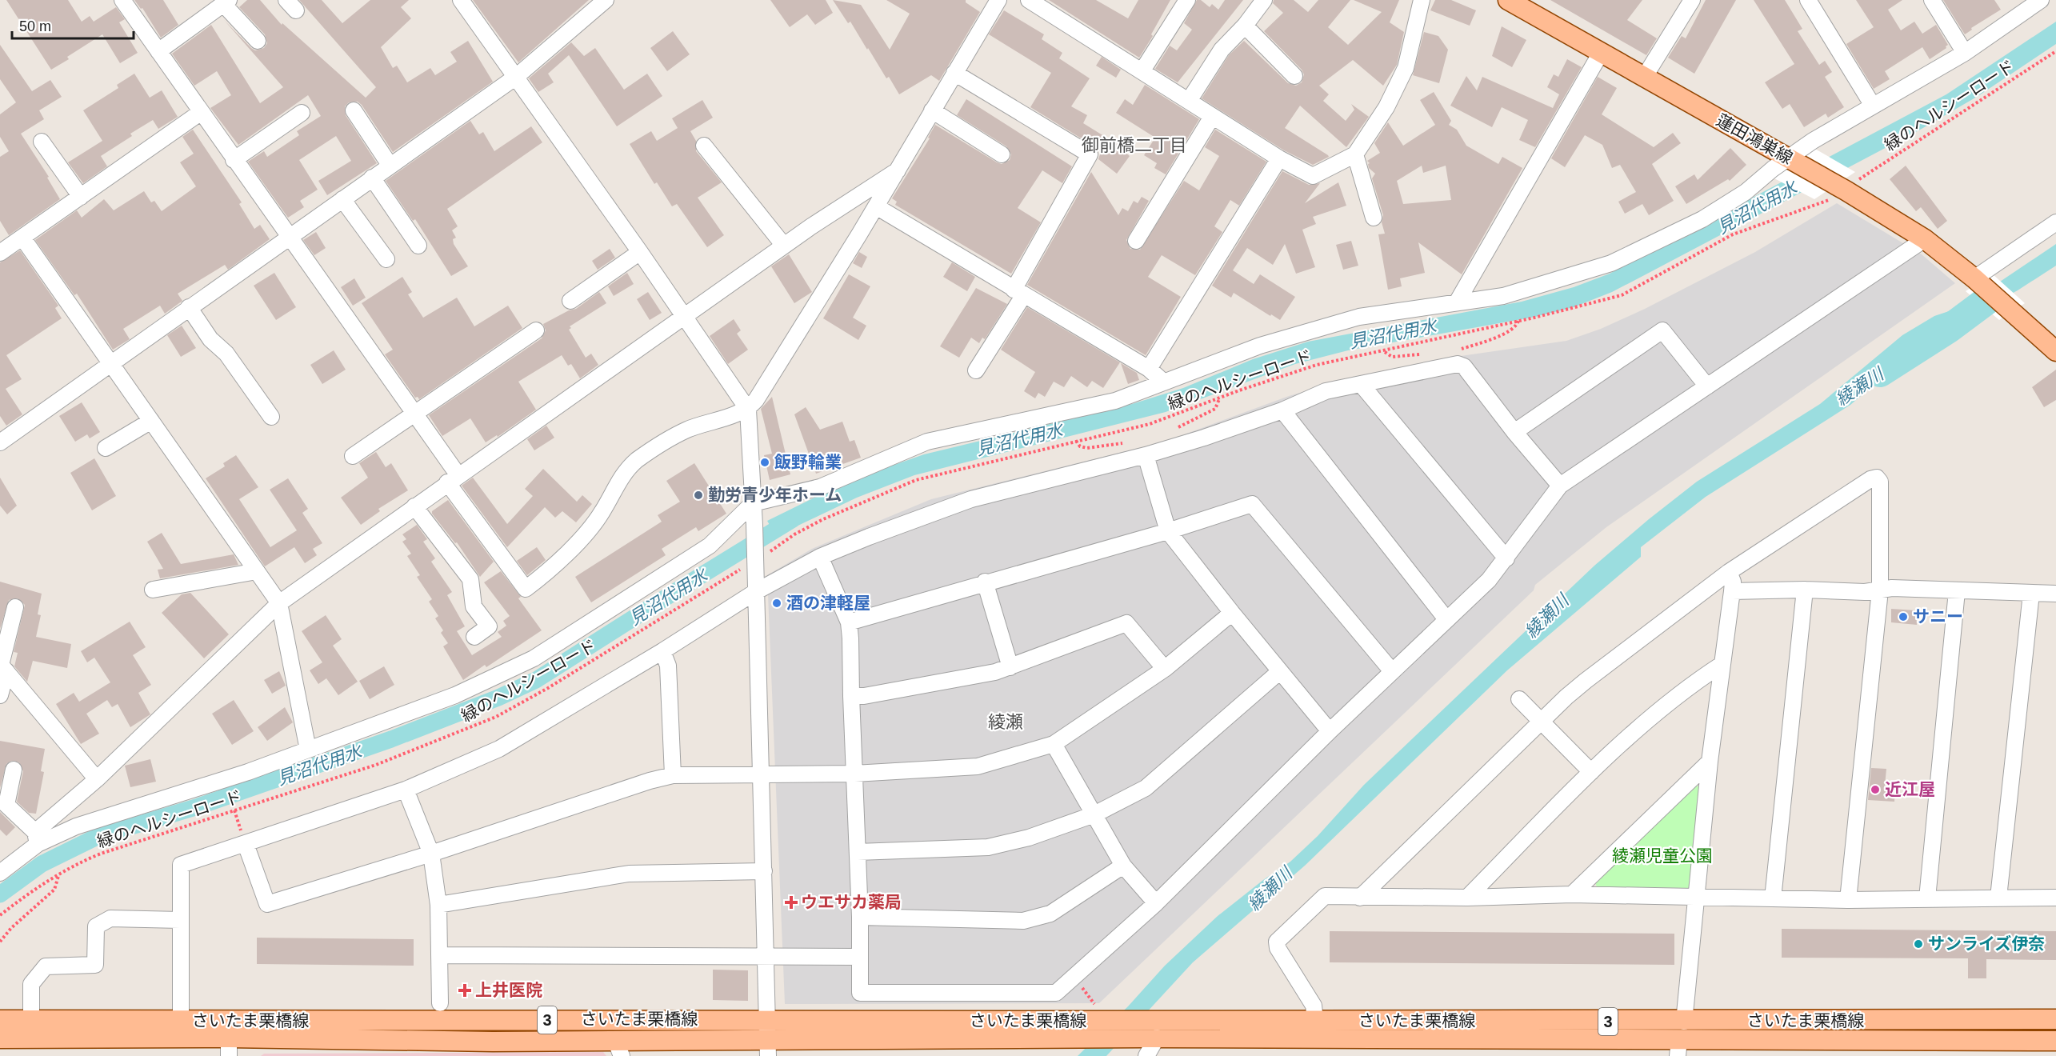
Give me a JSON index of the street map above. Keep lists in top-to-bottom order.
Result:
{
  "streets": {
    "main road": ["蓮田鴻巣線", "さいたま栗橋線", "3"],
    "path": ["緑のヘルシーロード"]
  },
  "crossings": [
    ["緑のヘルシーロード", "蓮田鴻巣線"]
  ],
  "districts": ["御前橋二丁目", "綾瀬"],
  "water": ["見沼代用水", "綾瀬川"],
  "parks": ["綾瀬児童公園"],
  "places": {
    "other": [
      "飯野輪業",
      "勤労青少年ホーム",
      "酒の津軽屋",
      "サニー",
      "近江屋",
      "サンライズ伊奈"
    ],
    "health": ["ウエサカ薬局", "上井医院"]
  },
  "scale_bar": "50 m"
}
